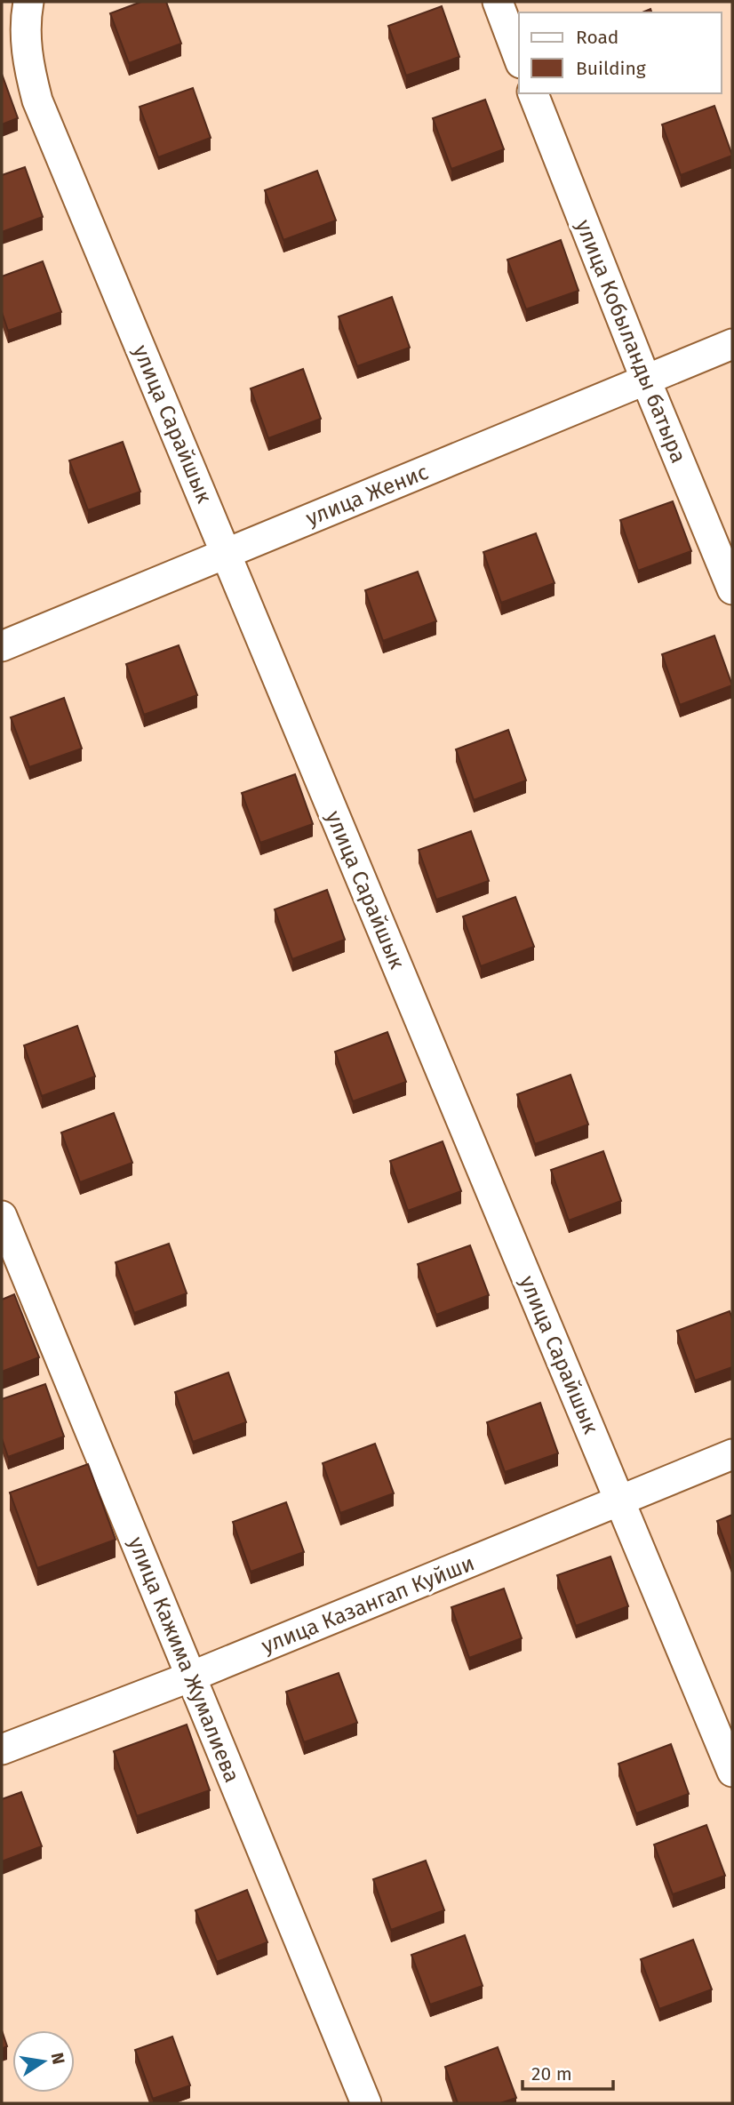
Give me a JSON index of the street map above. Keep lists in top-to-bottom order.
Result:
{
  "streets": {
    "street": [
      "улица Кобыланды батыра",
      "улица Сарайшык",
      "улица Женис",
      "улица Казангап Куйши",
      "улица Кажима Жумалиева"
    ]
  },
  "crossings": [
    ["улица Кобыланды батыра", "улица Женис"],
    ["улица Сарайшык", "улица Женис"],
    ["улица Сарайшык", "улица Казангап Куйши"],
    ["улица Казангап Куйши", "улица Кажима Жумалиева"]
  ],
  "legend": ["Road", "Building"],
  "scale_bar": "20 m",
  "north": "right"
}
